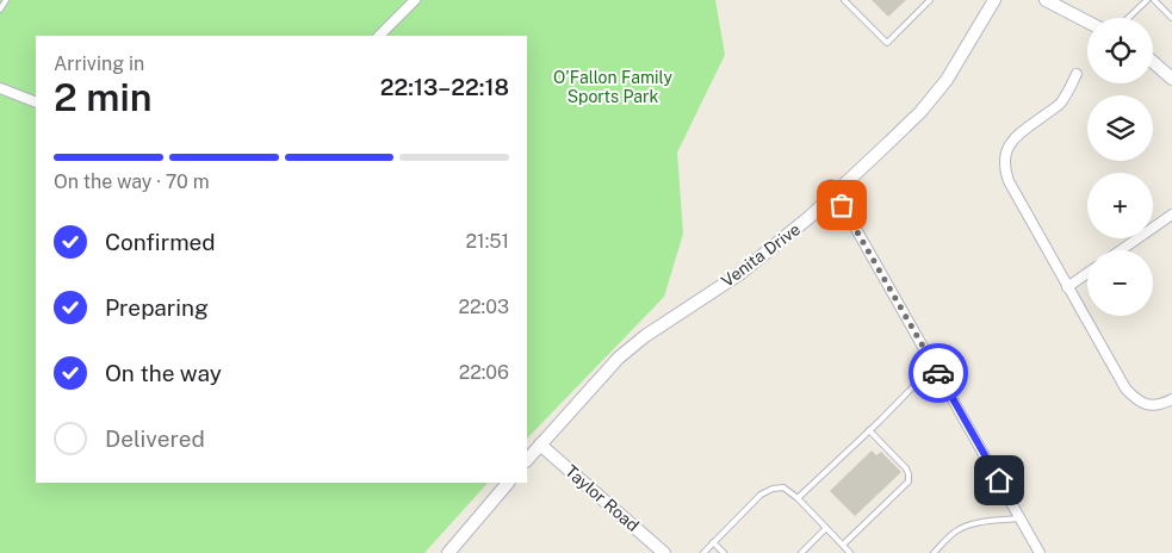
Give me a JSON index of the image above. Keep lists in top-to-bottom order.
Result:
{
  "streets": {
    "street": ["Venita Drive", "Taylor Road"]
  },
  "crossings": [
    ["Venita Drive", "Taylor Road"]
  ],
  "parks": ["O'Fallon Family Sports Park"],
  "page": {
    "map_buttons": ["+", "−"],
    "heading": ["2 min", "Arriving in", "22:13–22:18"],
    "bar": "On the way · 70 m",
    "list": [
      ["Confirmed", "21:51"],
      ["Preparing", "22:03"],
      ["On the way", "22:06"],
      "Delivered"
    ]
  }
}
